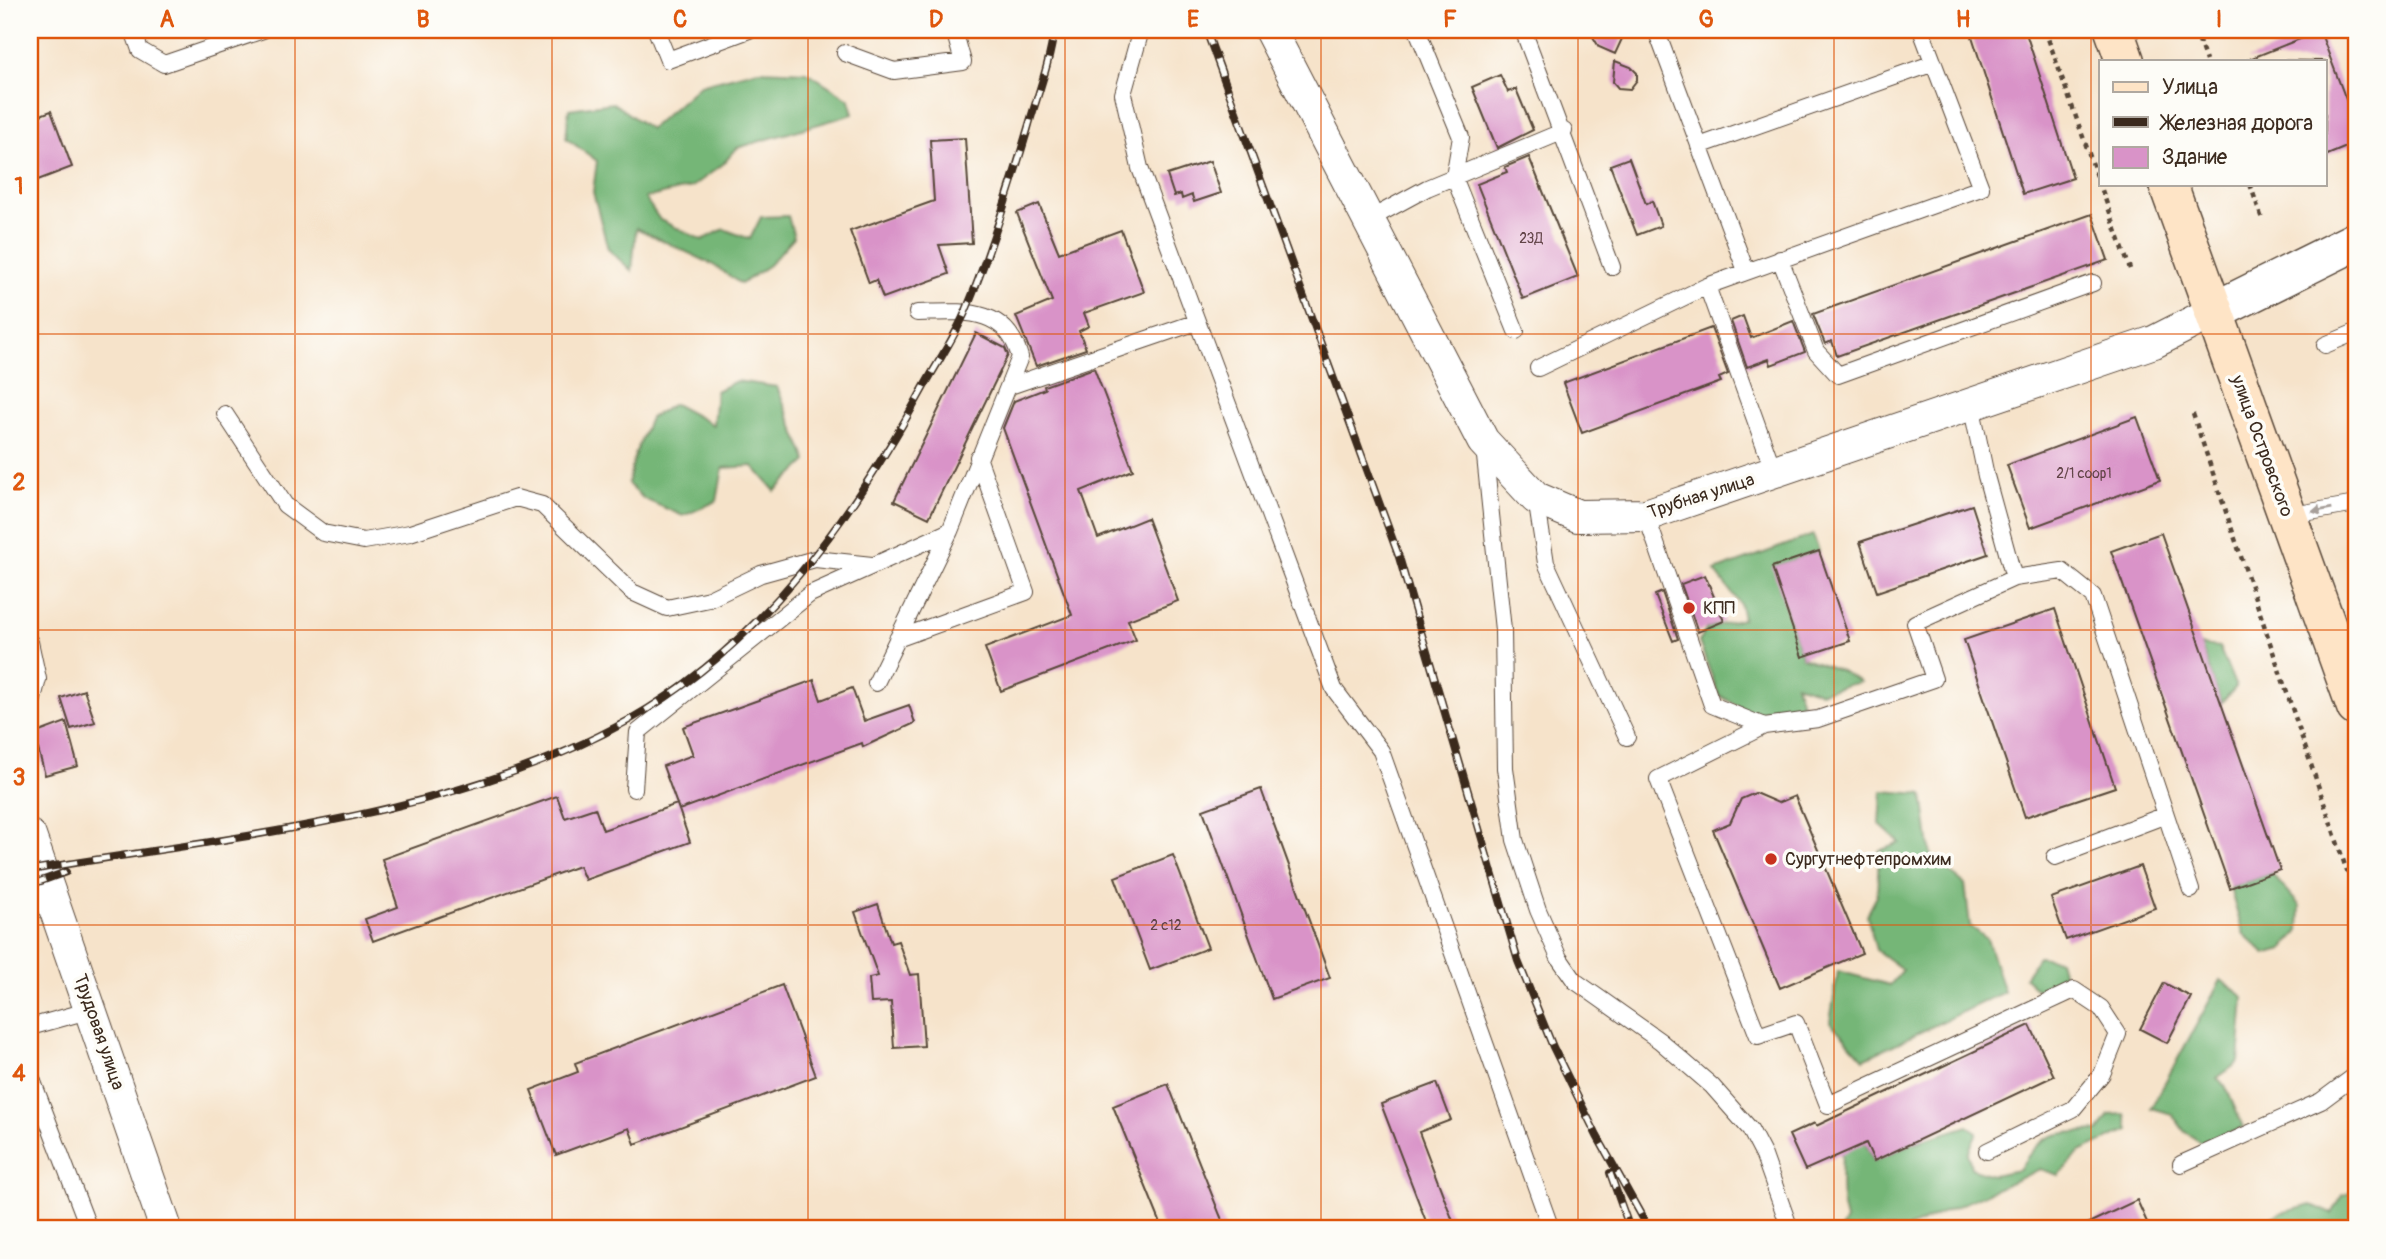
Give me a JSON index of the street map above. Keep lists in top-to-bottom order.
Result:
{
  "streets": {
    "main road": ["улица Островского"],
    "street": ["Трубная улица", "Трудовая улица"]
  },
  "crossings": [
    ["улица Островского", "Трубная улица"]
  ],
  "places": ["КПП", "Сургутнефтепромхим"],
  "house_numbers": ["23Д", "2/1 соор1", "2 с12"],
  "legend": ["Улица", "Железная дорога", "Здание"],
  "grid": {
    "columns": [
      "A",
      "B",
      "C",
      "D",
      "E",
      "F",
      "G",
      "H",
      "I"
    ],
    "rows": [
      "1",
      "2",
      "3",
      "4"
    ]
  }
}
